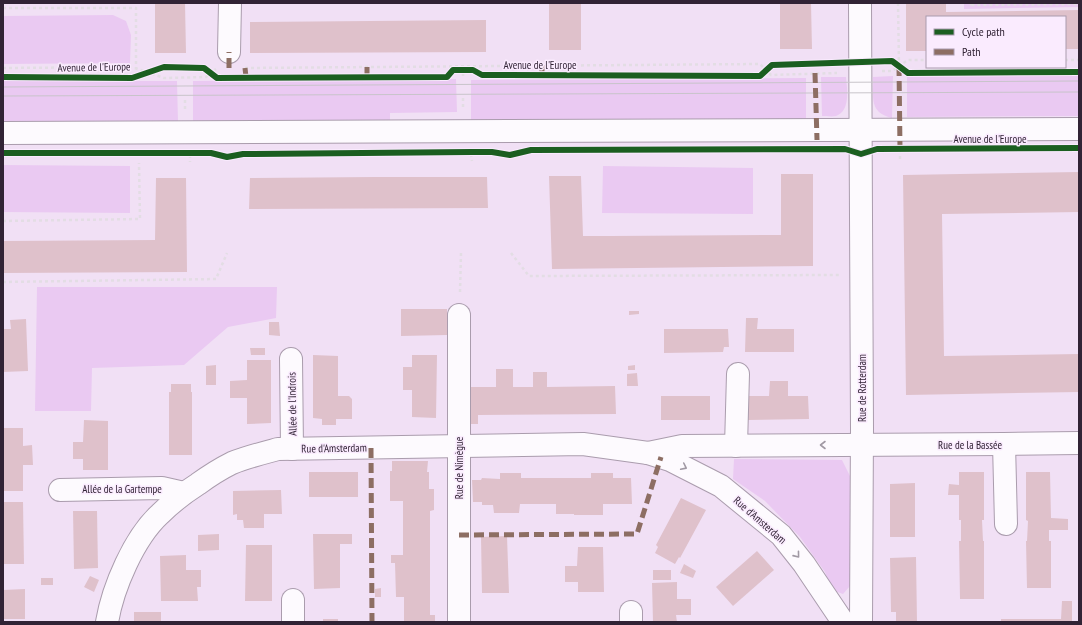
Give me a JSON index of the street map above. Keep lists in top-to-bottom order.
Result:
{
  "streets": {
    "street": [
      "Avenue de l'Europe",
      "Rue de Rotterdam",
      "Allée de l'Indrois",
      "Rue de la Bassée",
      "Rue d'Amsterdam",
      "Rue de Nimègue",
      "Allée de la Gartempe"
    ]
  },
  "crossings": [
    ["Avenue de l'Europe", "Rue de Rotterdam"],
    ["Rue de Rotterdam", "Rue de la Bassée"],
    ["Rue de Rotterdam", "Rue d'Amsterdam"],
    ["Allée de l'Indrois", "Rue d'Amsterdam"],
    ["Rue de la Bassée", "Rue d'Amsterdam"],
    ["Rue d'Amsterdam", "Rue de Nimègue"],
    ["Rue d'Amsterdam", "Allée de la Gartempe"]
  ],
  "legend": ["Cycle path", "Path"]
}
